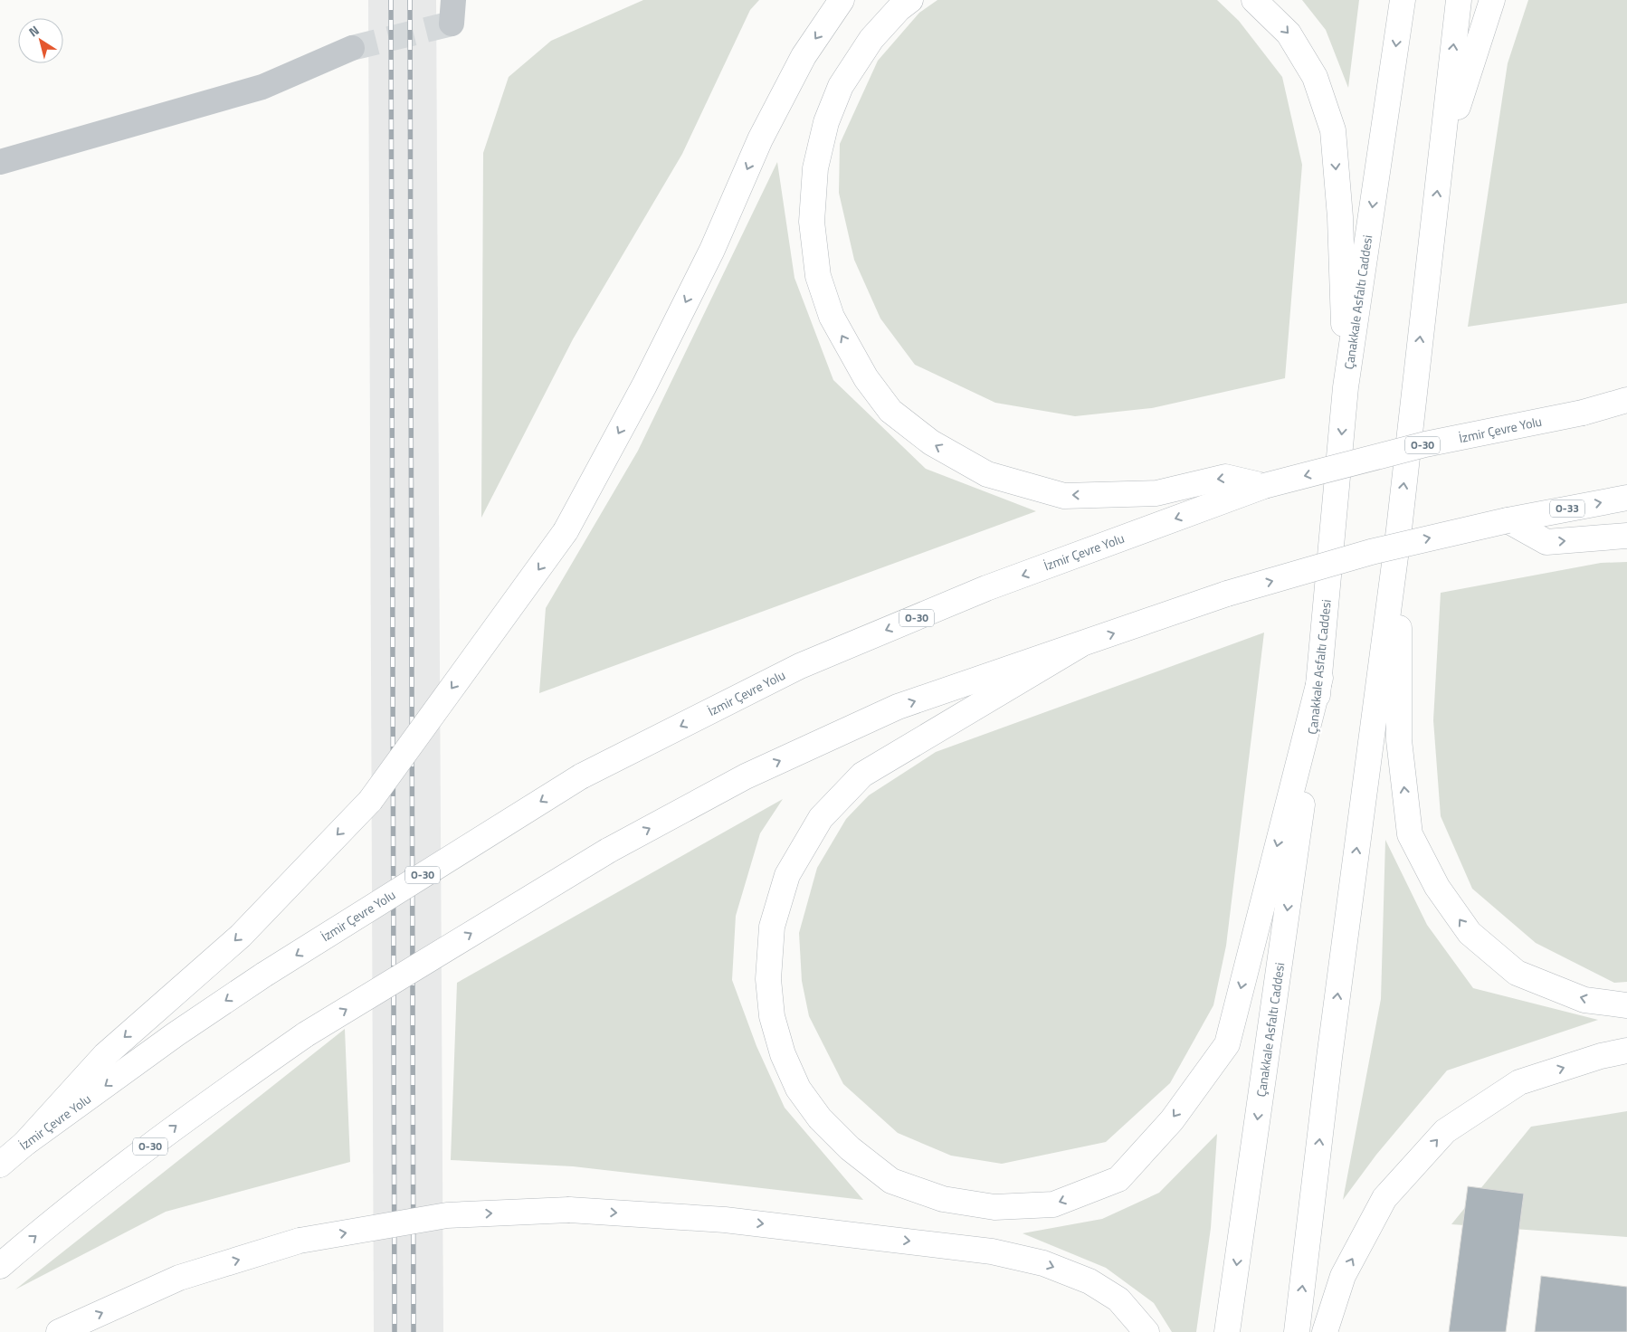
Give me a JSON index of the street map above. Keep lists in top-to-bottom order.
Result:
{
  "streets": {
    "highway": [
      "Çanakkale Asfaltı Caddesi",
      "İzmir Çevre Yolu",
      "O-30",
      "O-33"
    ]
  },
  "crossings": [
    ["O-30", "O-33"]
  ],
  "north": "top left"
}
